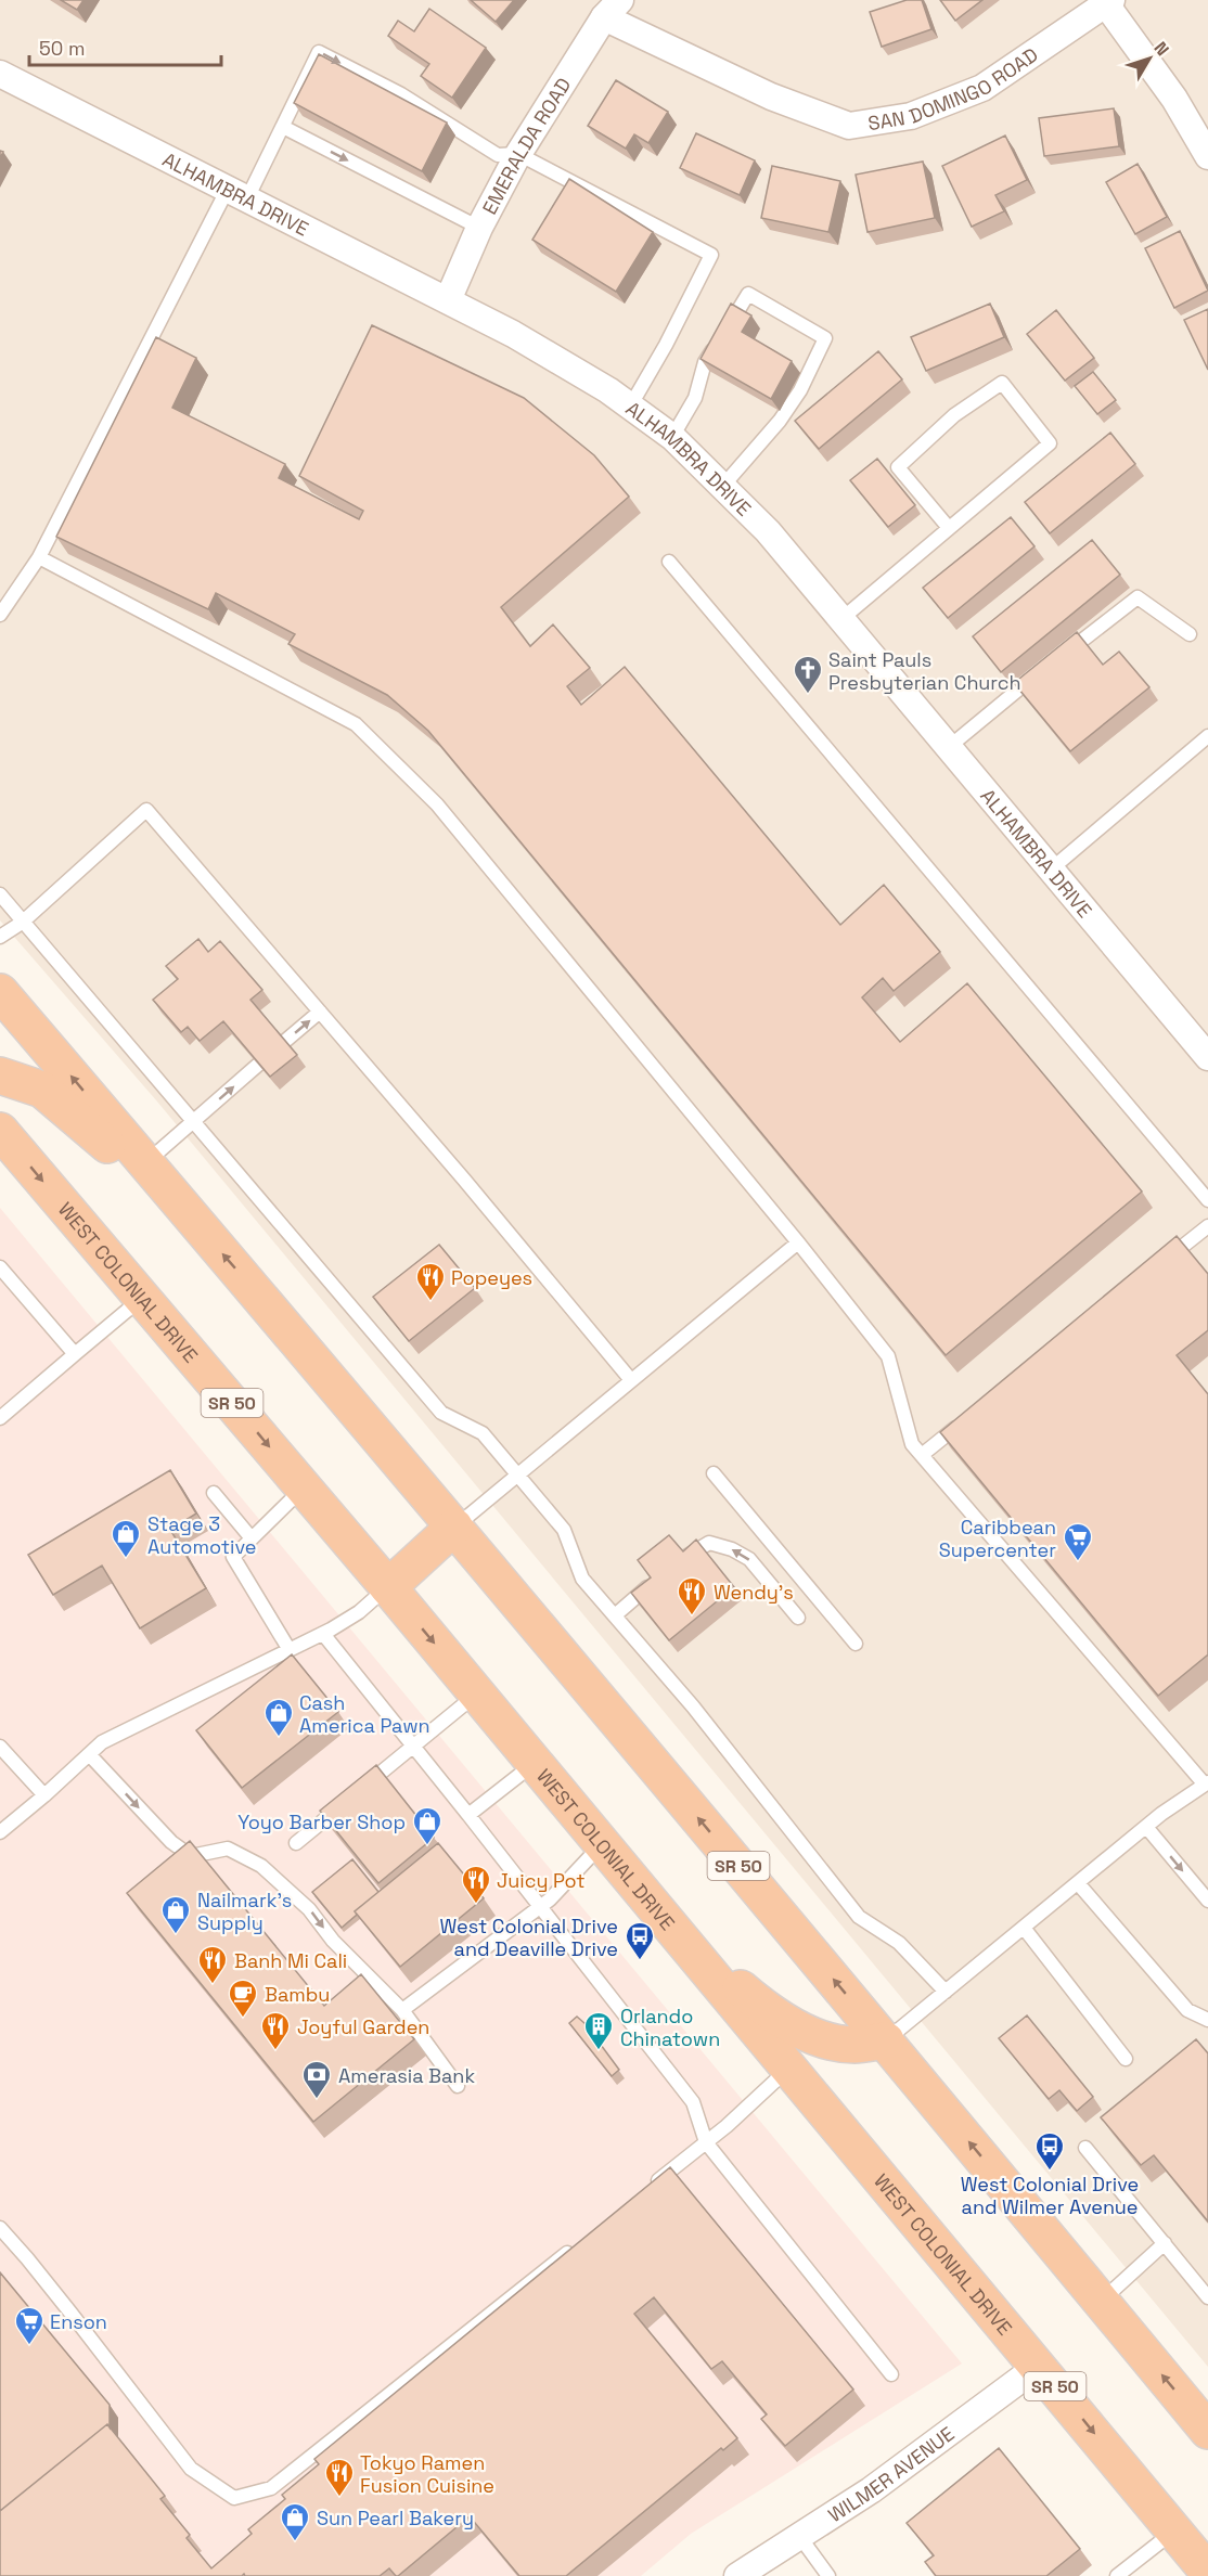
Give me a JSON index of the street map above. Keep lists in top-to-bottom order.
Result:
{
  "streets": {
    "highway": ["WEST COLONIAL DRIVE", "SR 50"],
    "street": [
      "SAN DOMINGO ROAD",
      "EMERALDA ROAD",
      "ALHAMBRA DRIVE",
      "WILMER AVENUE"
    ]
  },
  "crossings": [
    ["SAN DOMINGO ROAD", "EMERALDA ROAD"],
    ["EMERALDA ROAD", "ALHAMBRA DRIVE"],
    ["WEST COLONIAL DRIVE", "WILMER AVENUE"]
  ],
  "places": {
    "church": ["Saint Pauls Presbyterian Church"],
    "restaurant": [
      "Popeyes",
      "Wendy's",
      "Juicy Pot",
      "Banh Mi Cali",
      "Joyful Garden",
      "Tokyo Ramen Fusion Cuisine"
    ],
    "shop": [
      "Stage 3 Automotive",
      "Cash America Pawn",
      "Yoyo Barber Shop",
      "Nailmark's Supply",
      "Sun Pearl Bakery"
    ],
    "supermarket": ["Caribbean Supercenter", "Enson"],
    "bus stop": ["West Colonial Drive and Deaville Drive", "West Colonial Drive and Wilmer Avenue"],
    "cafe": ["Bambu"],
    "building": ["Orlando Chinatown"],
    "bank": ["Amerasia Bank"]
  },
  "scale_bar": "50 m",
  "north": "top right"
}
